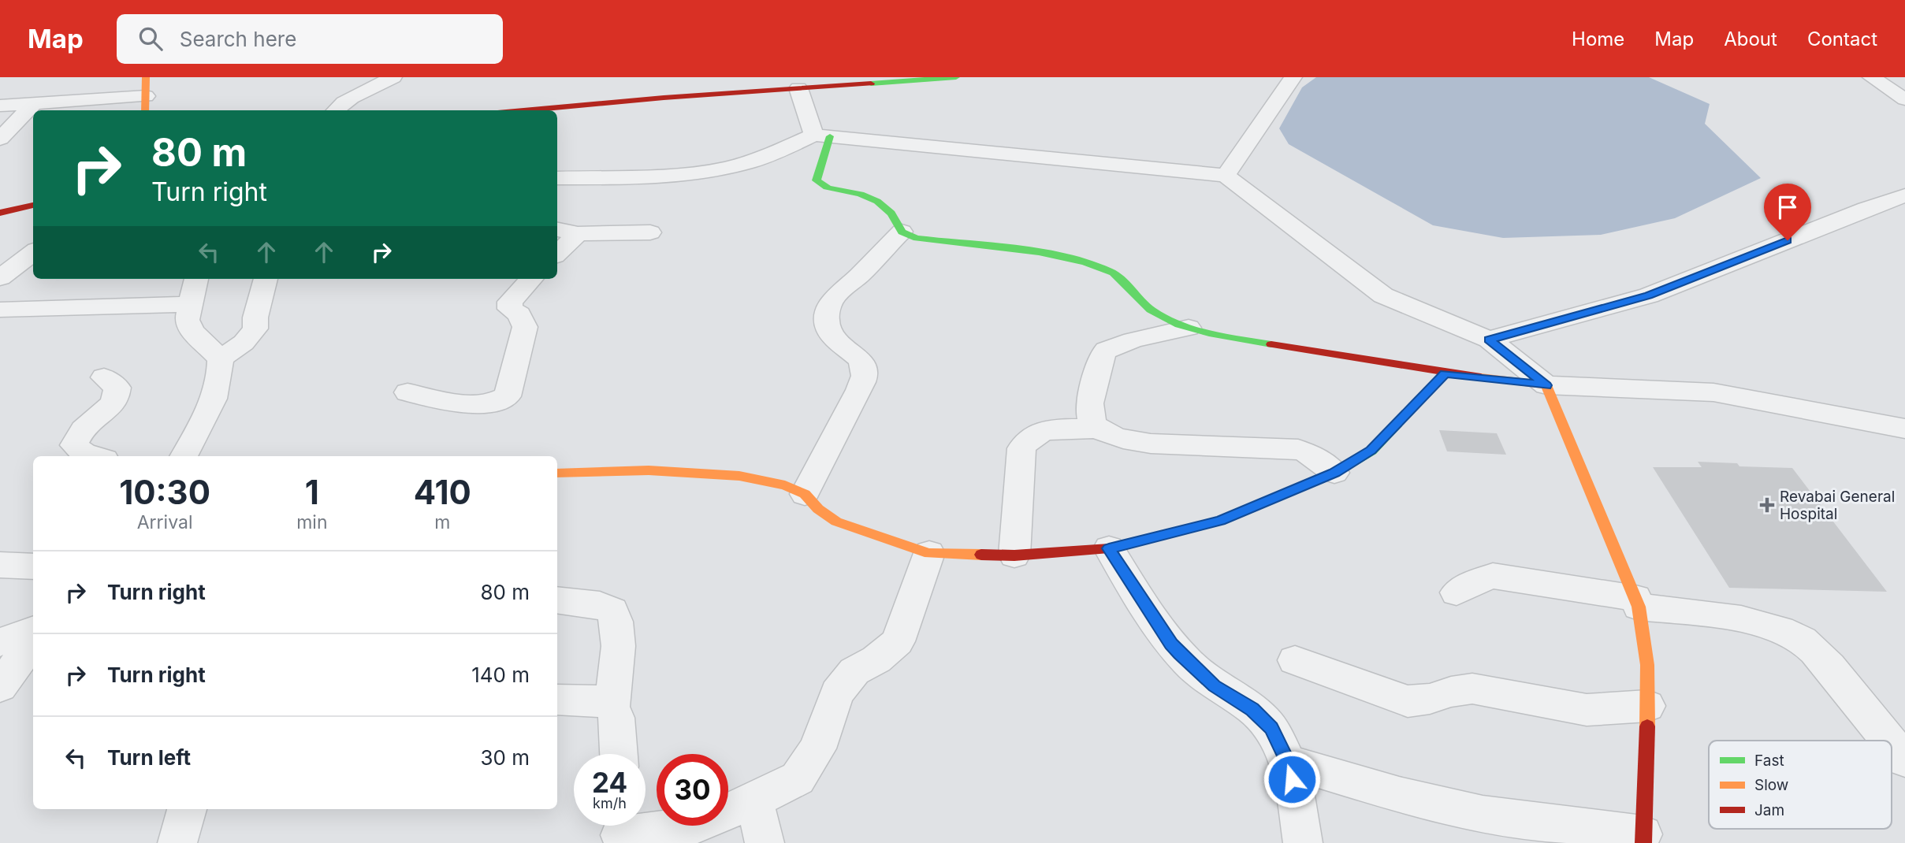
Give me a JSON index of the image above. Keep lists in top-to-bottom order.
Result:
{
  "places": {
    "health": ["Revabai General Hospital"]
  },
  "legend": ["Fast", "Slow", "Jam"],
  "page": {
    "header": "Map",
    "search": "Search here",
    "nav": [
      "Home",
      "Map",
      "About",
      "Contact"
    ],
    "turn": ["80 m", "Turn right"],
    "eta": [
      "10:30",
      "Arrival",
      "1",
      "min",
      "410",
      "m"
    ],
    "list": [
      {
        "name": "Turn right",
        "value": "80 m"
      },
      {
        "name": "Turn right",
        "value": "140 m"
      },
      {
        "name": "Turn left",
        "value": "30 m"
      }
    ],
    "speed": "24 km/h",
    "limit": "30"
  }
}
